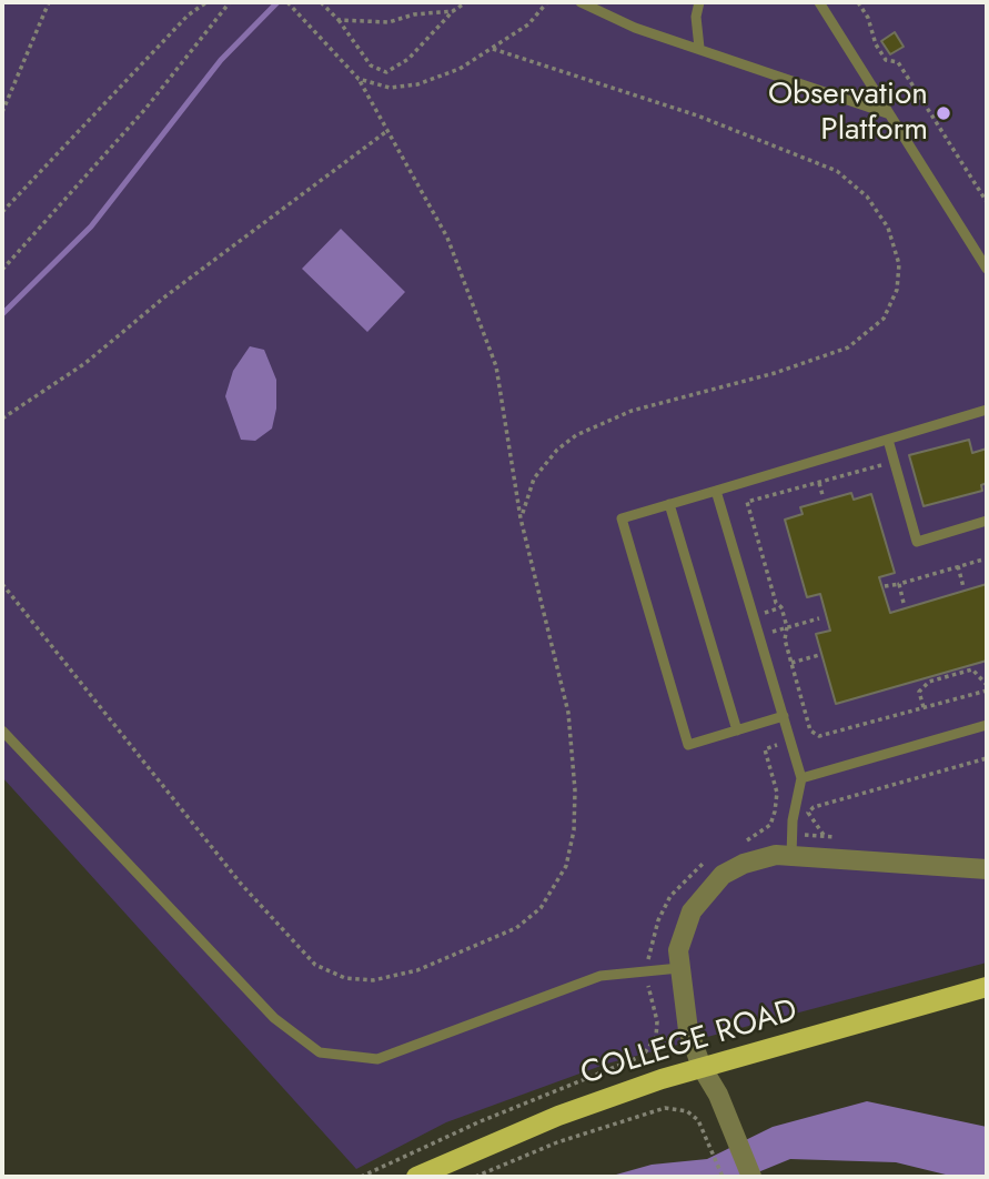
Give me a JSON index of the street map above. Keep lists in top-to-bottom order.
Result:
{
  "streets": {
    "main road": ["COLLEGE ROAD"]
  },
  "places": ["Observation Platform"]
}
